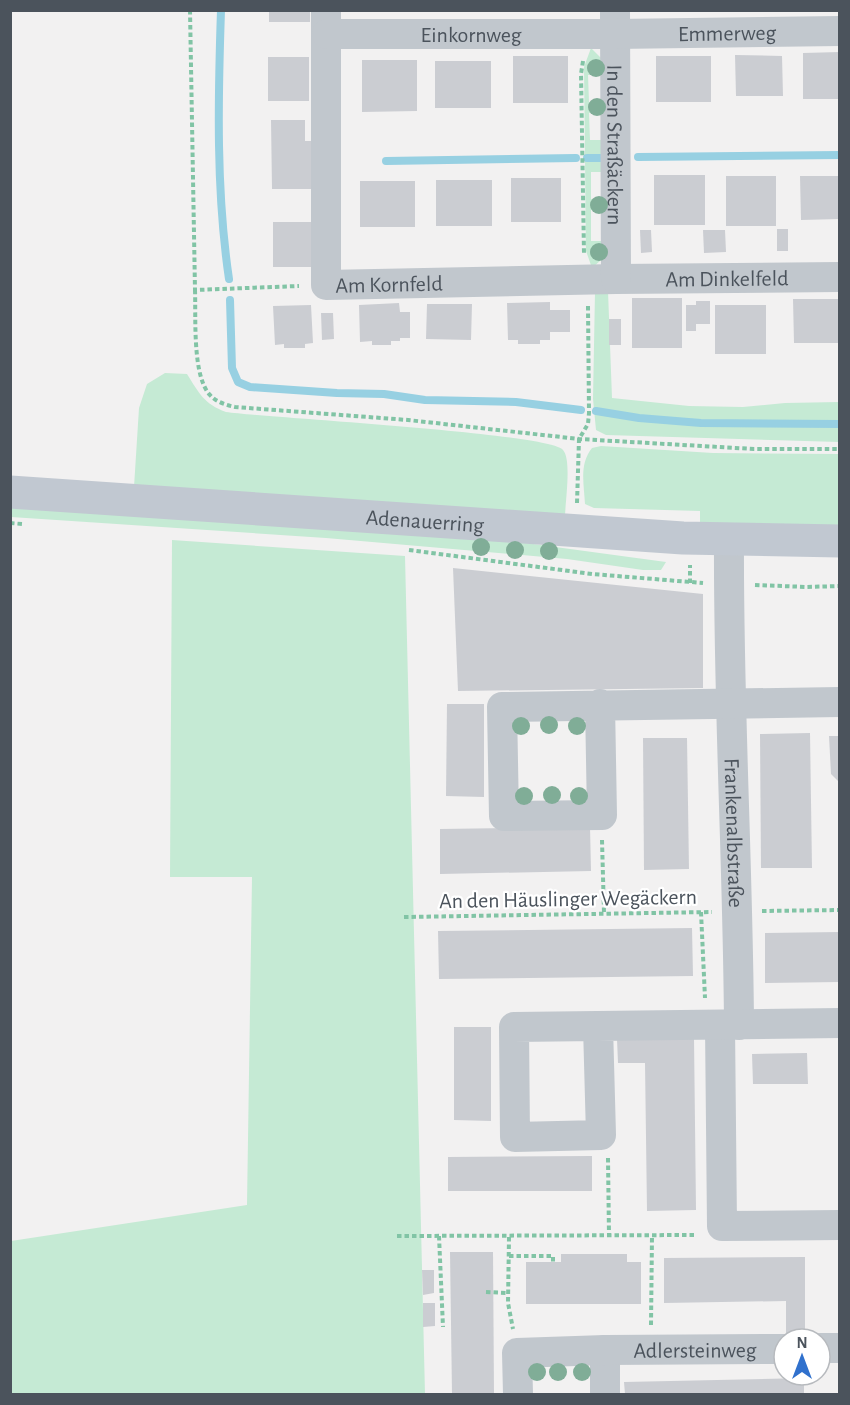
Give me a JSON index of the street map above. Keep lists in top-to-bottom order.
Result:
{
  "streets": {
    "main road": ["Adenauerring"],
    "street": [
      "Emmerweg",
      "Einkornweg",
      "In den Straßäckern",
      "Am Dinkelfeld",
      "Am Kornfeld",
      "Frankenalbstraße",
      "Adlersteinweg"
    ],
    "path": ["An den Häuslinger Wegäckern"]
  },
  "crossings": [
    ["Emmerweg", "Einkornweg"],
    ["Emmerweg", "In den Straßäckern"],
    ["Einkornweg", "In den Straßäckern"],
    ["Einkornweg", "Am Kornfeld"],
    ["In den Straßäckern", "Am Dinkelfeld"],
    ["In den Straßäckern", "Am Kornfeld"],
    ["Am Dinkelfeld", "Am Kornfeld"],
    ["Adenauerring", "Frankenalbstraße"],
    ["Frankenalbstraße", "An den Häuslinger Wegäckern"]
  ],
  "north": "top"
}
